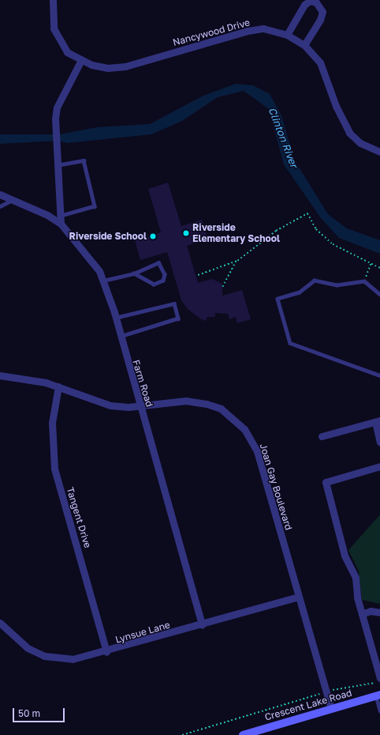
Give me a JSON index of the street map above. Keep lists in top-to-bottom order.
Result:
{
  "streets": {
    "street": [
      "Nancywood Drive",
      "Farm Road",
      "Joan Gay Boulevard",
      "Tangent Drive",
      "Lynsue Lane",
      "Crescent Lake Road"
    ]
  },
  "crossings": [
    ["Farm Road", "Joan Gay Boulevard"],
    ["Farm Road", "Lynsue Lane"],
    ["Joan Gay Boulevard", "Tangent Drive"],
    ["Joan Gay Boulevard", "Lynsue Lane"],
    ["Joan Gay Boulevard", "Crescent Lake Road"],
    ["Tangent Drive", "Lynsue Lane"]
  ],
  "water": ["Clinton River"],
  "places": ["Riverside Elementary School", "Riverside School"],
  "scale_bar": "50 m"
}
